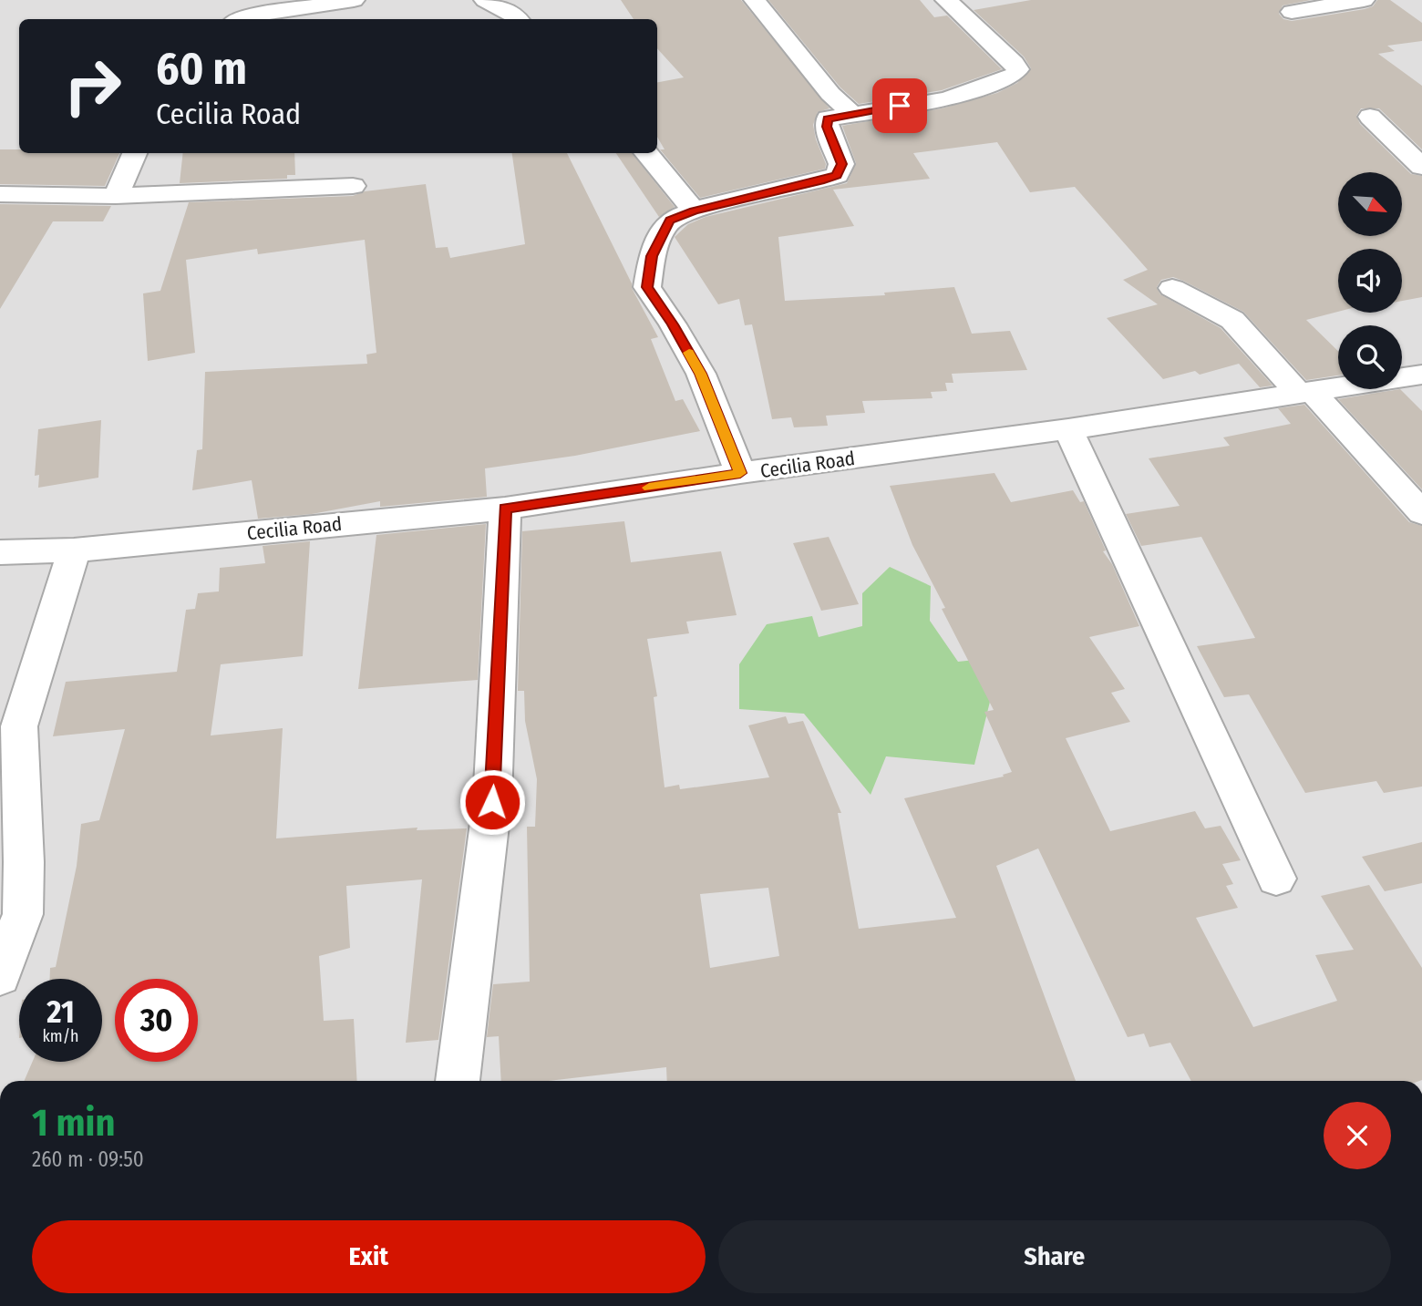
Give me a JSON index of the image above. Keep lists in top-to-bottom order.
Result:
{
  "streets": {
    "street": ["Cecilia Road"]
  },
  "north": "bottom right",
  "page": {
    "turn": ["60 m", "Cecilia Road"],
    "speed": "21 km/h",
    "limit": "30",
    "heading": ["1 min", "260 m · 09:50"],
    "buttons": ["Exit", "Share"]
  }
}
